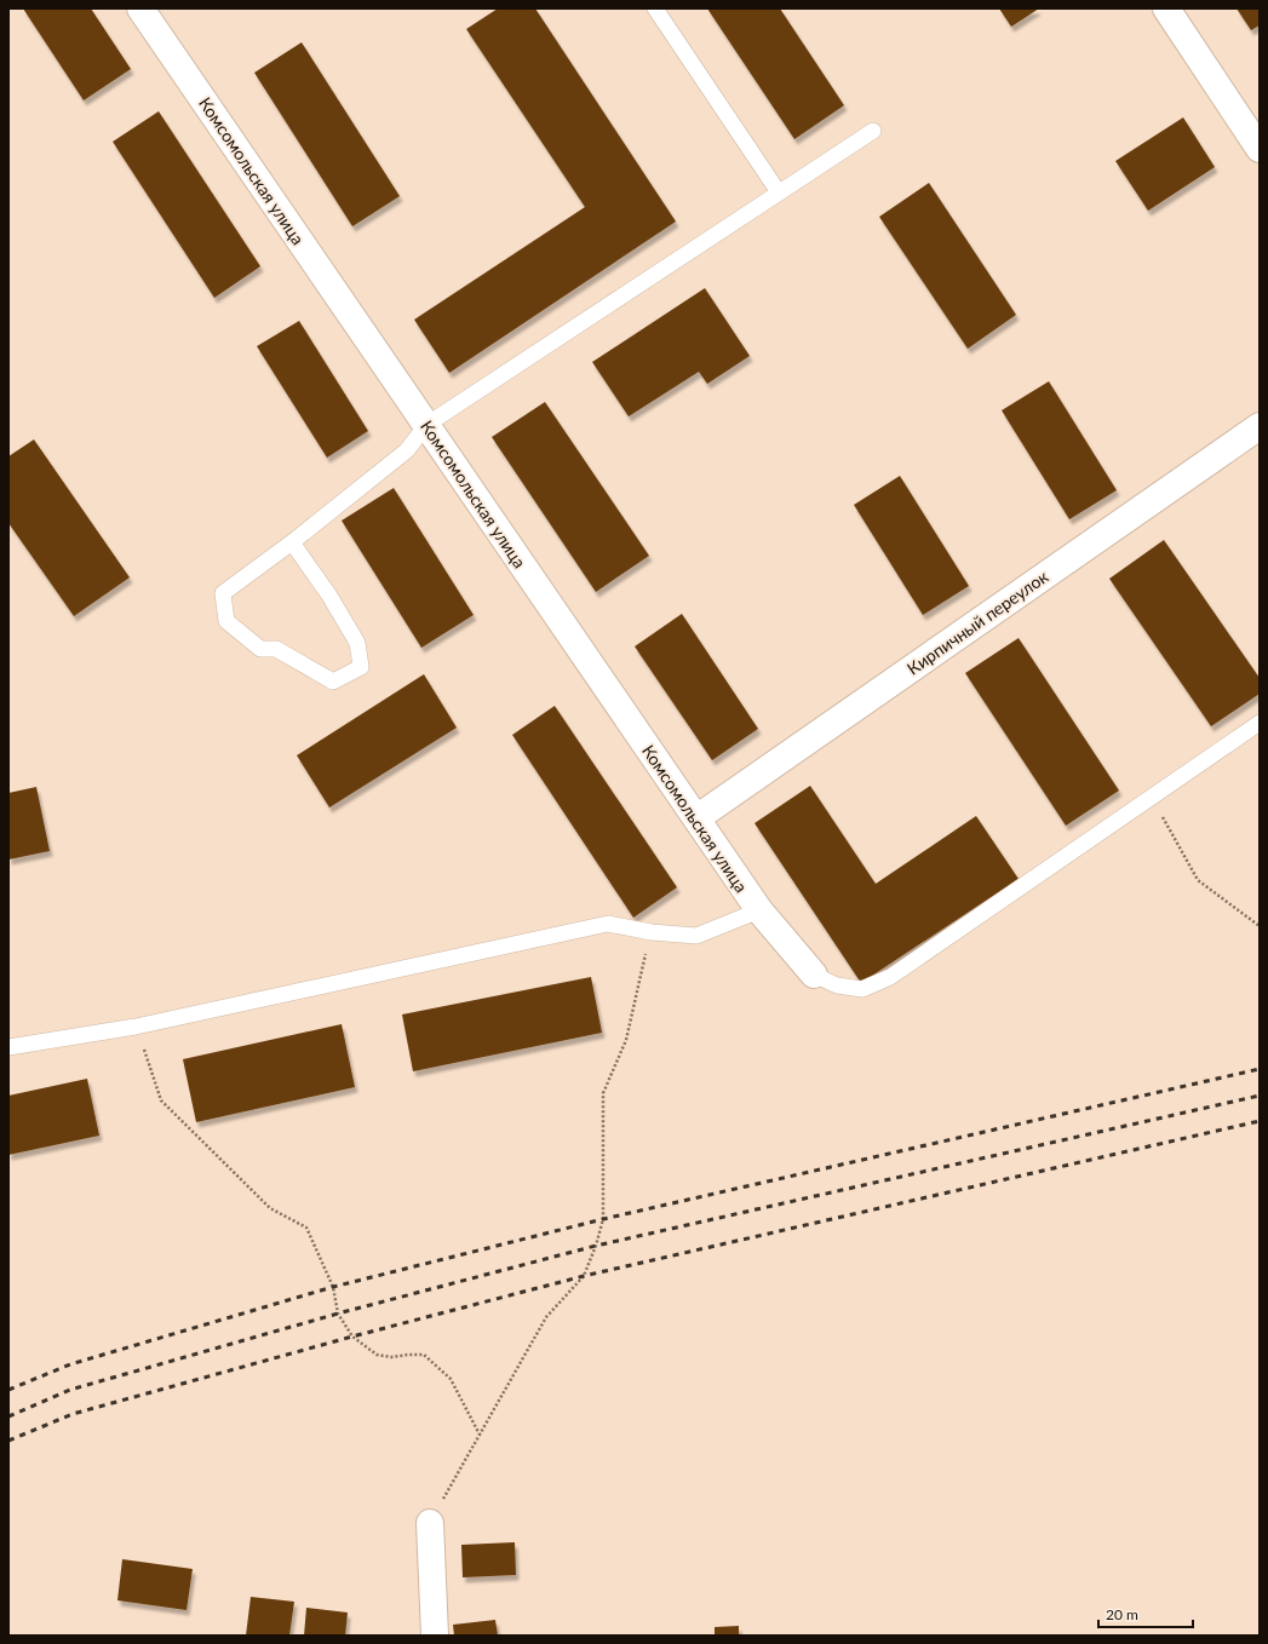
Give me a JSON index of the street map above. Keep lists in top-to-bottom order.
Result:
{
  "streets": {
    "street": ["Комсомольская улица", "Кирпичный переулок"]
  },
  "crossings": [
    ["Комсомольская улица", "Кирпичный переулок"]
  ],
  "scale_bar": "20 m"
}
